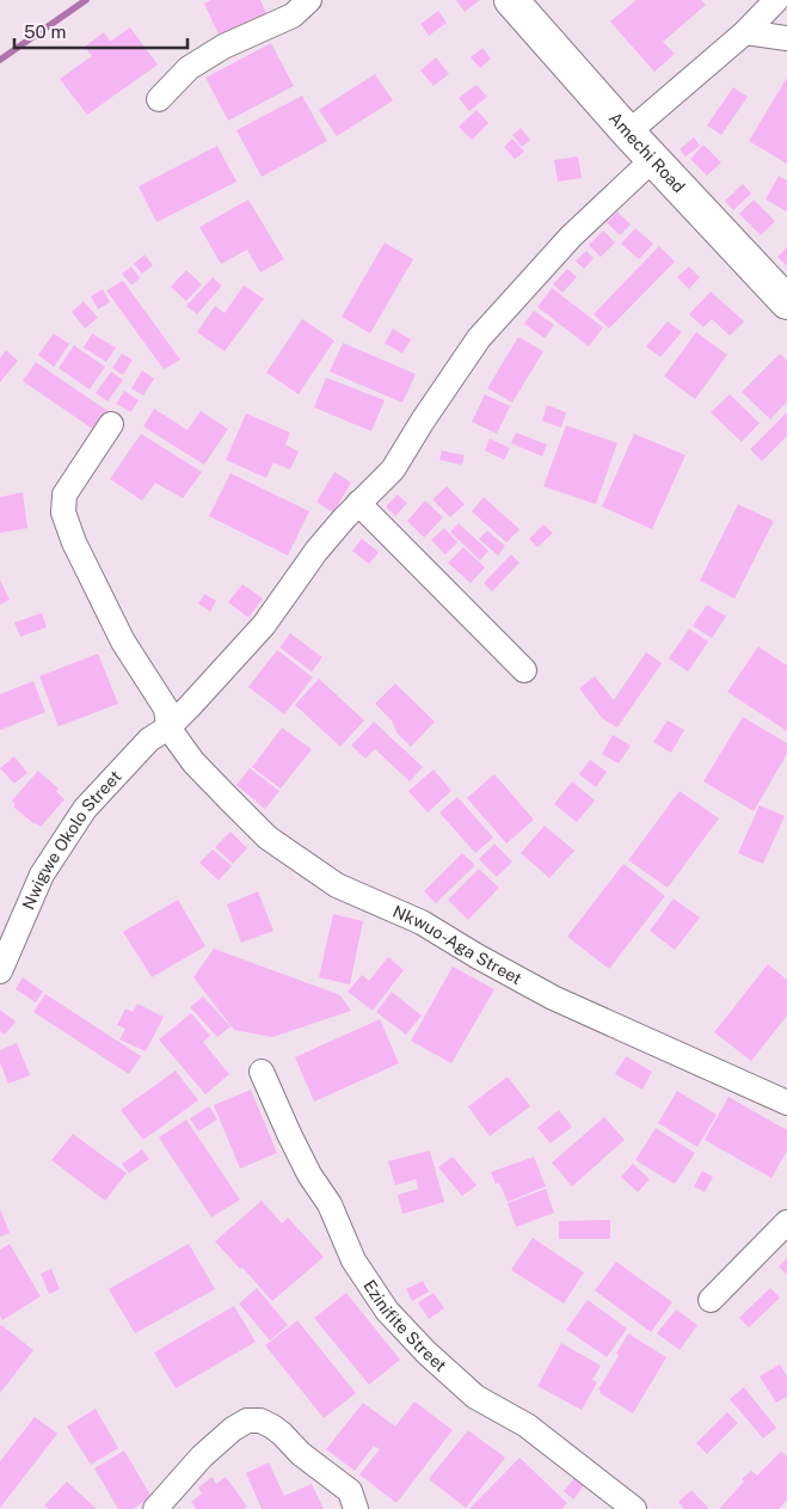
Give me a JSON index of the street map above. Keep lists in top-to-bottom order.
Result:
{
  "streets": {
    "main road": ["Amechi Road"],
    "street": ["Nwigwe Okolo Street", "Nkwuo-Aga Street", "Ezinifite Street"]
  },
  "crossings": [
    ["Amechi Road", "Nwigwe Okolo Street"],
    ["Nwigwe Okolo Street", "Nkwuo-Aga Street"]
  ],
  "scale_bar": "50 m"
}
